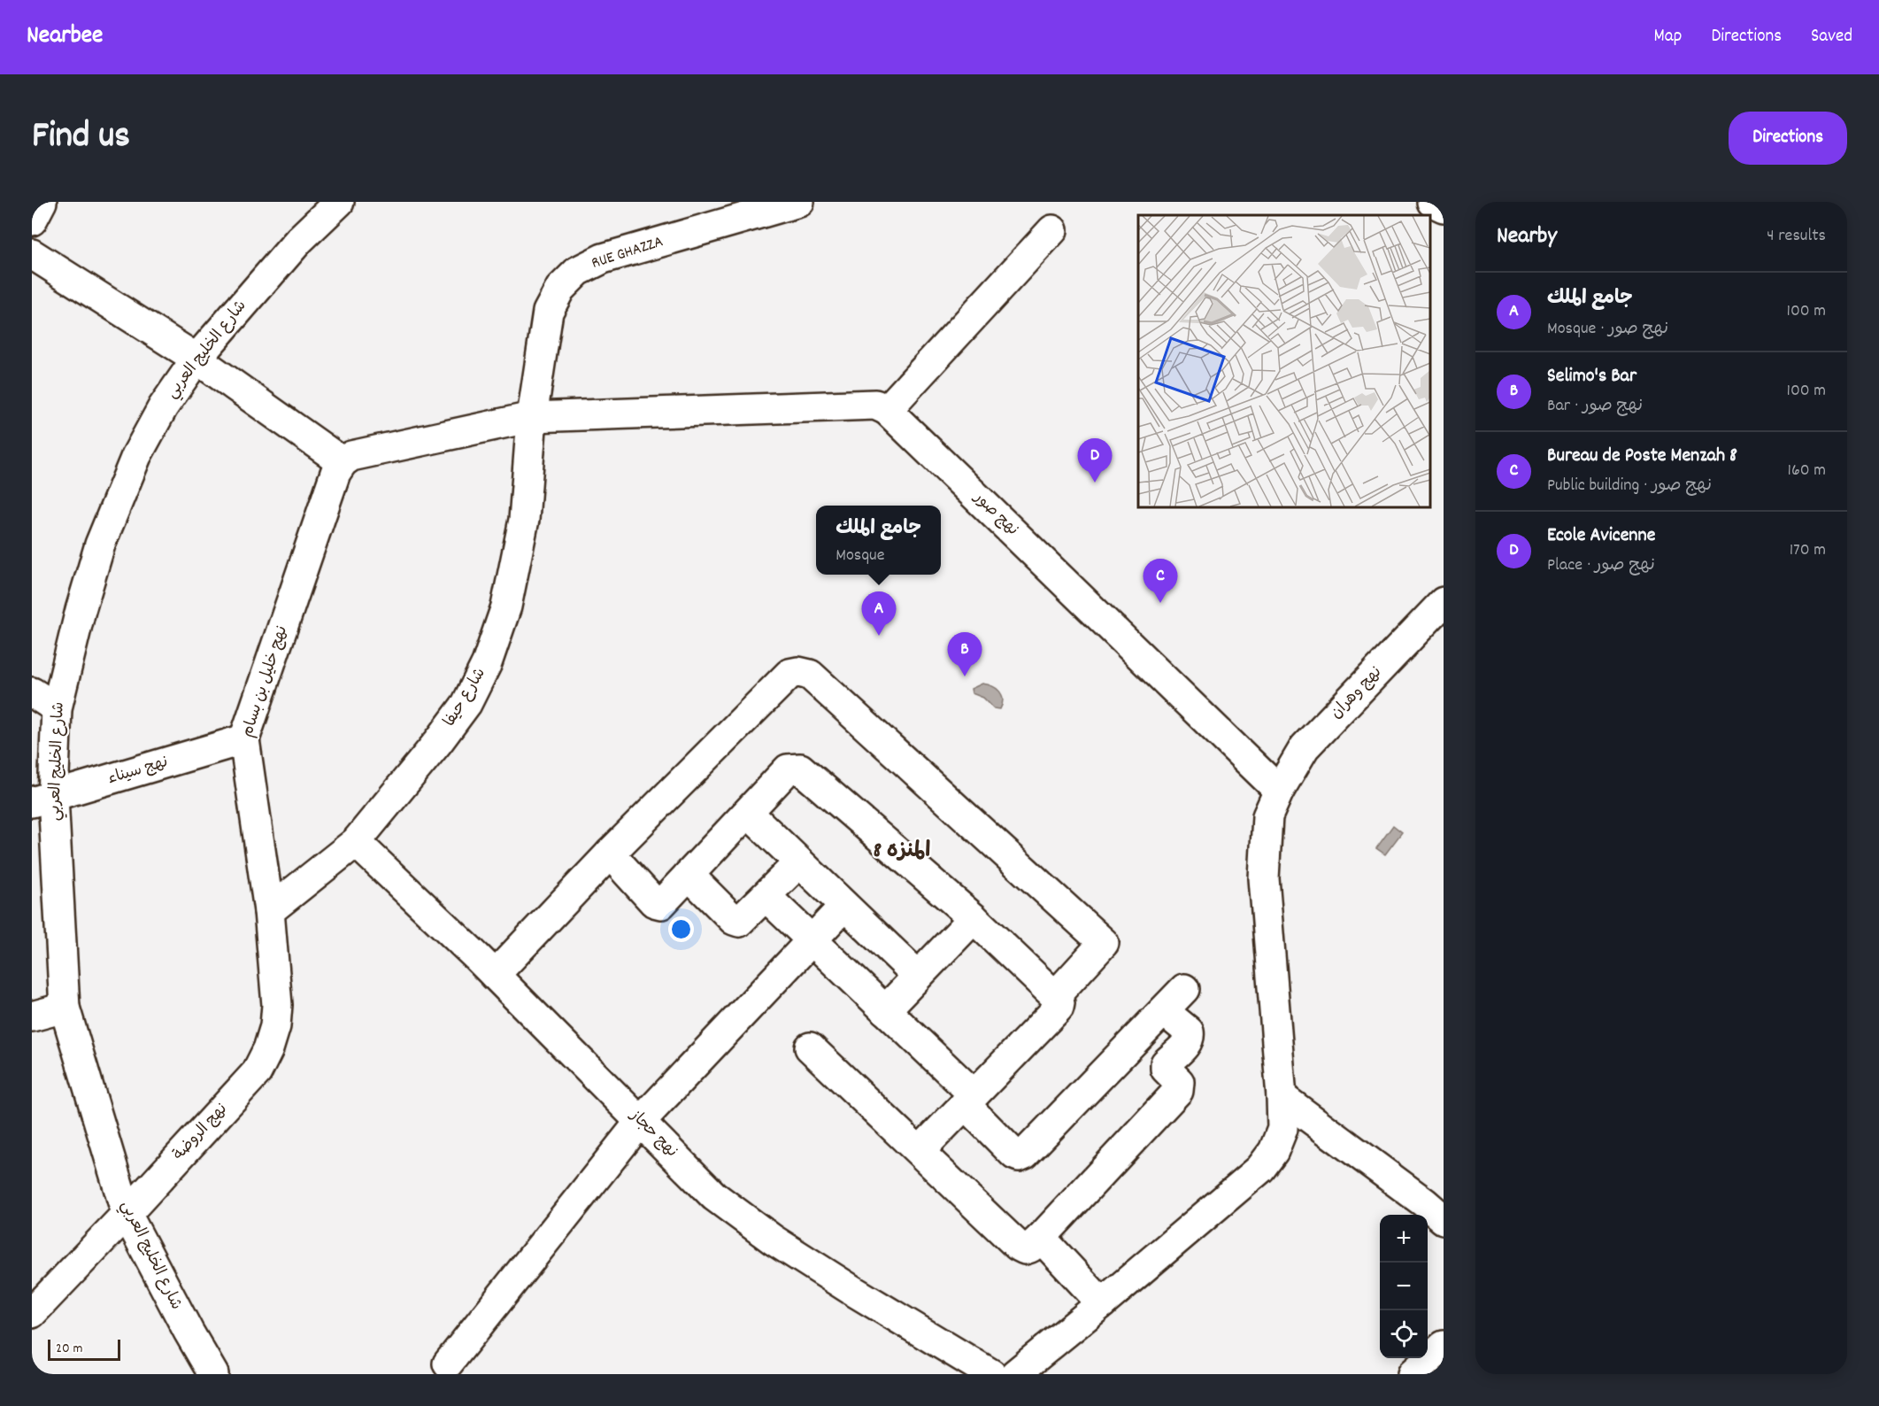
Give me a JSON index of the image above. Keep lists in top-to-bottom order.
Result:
{
  "streets": {
    "street": [
      "RUE GHAZZA",
      "شارع الخليج العربي",
      "نهج صور",
      "نهج خليل بن بسام",
      "نهج وهران",
      "شارع حيفا",
      "نهج سيناء",
      "نهج الروضة",
      "نهج حجاز"
    ]
  },
  "crossings": [
    ["RUE GHAZZA", "شارع حيفا"],
    ["شارع الخليج العربي", "نهج سيناء"],
    ["شارع الخليج العربي", "نهج الروضة"],
    ["نهج صور", "نهج وهران"],
    ["نهج خليل بن بسام", "شارع حيفا"],
    ["نهج خليل بن بسام", "نهج سيناء"],
    ["نهج خليل بن بسام", "نهج الروضة"],
    ["شارع حيفا", "نهج الروضة"],
    ["شارع حيفا", "نهج حجاز"]
  ],
  "districts": ["المنزه 8"],
  "scale_bar": "20 m",
  "page": {
    "header": "Nearbee",
    "nav": ["Map", "Directions", "Saved"],
    "title": "Find us",
    "buttons": "Directions",
    "heading": ["Nearby", "4 results"],
    "list": [
      {
        "mark": "A",
        "name": "جامع الملك",
        "note": "Mosque · نهج صور",
        "value": "100 m"
      },
      {
        "mark": "B",
        "name": "Selimo's Bar",
        "note": "Bar · نهج صور",
        "value": "100 m"
      },
      {
        "mark": "C",
        "name": "Bureau de Poste Menzah 8",
        "note": "Public building · نهج صور",
        "value": "160 m"
      },
      {
        "mark": "D",
        "name": "Ecole Avicenne",
        "note": "Place · نهج صور",
        "value": "170 m"
      }
    ],
    "pins": [
      "D",
      "C",
      "A",
      "B"
    ],
    "popup": ["جامع الملك", "Mosque"],
    "map_buttons": ["+", "−"],
    "scale": "20 m"
  }
}
